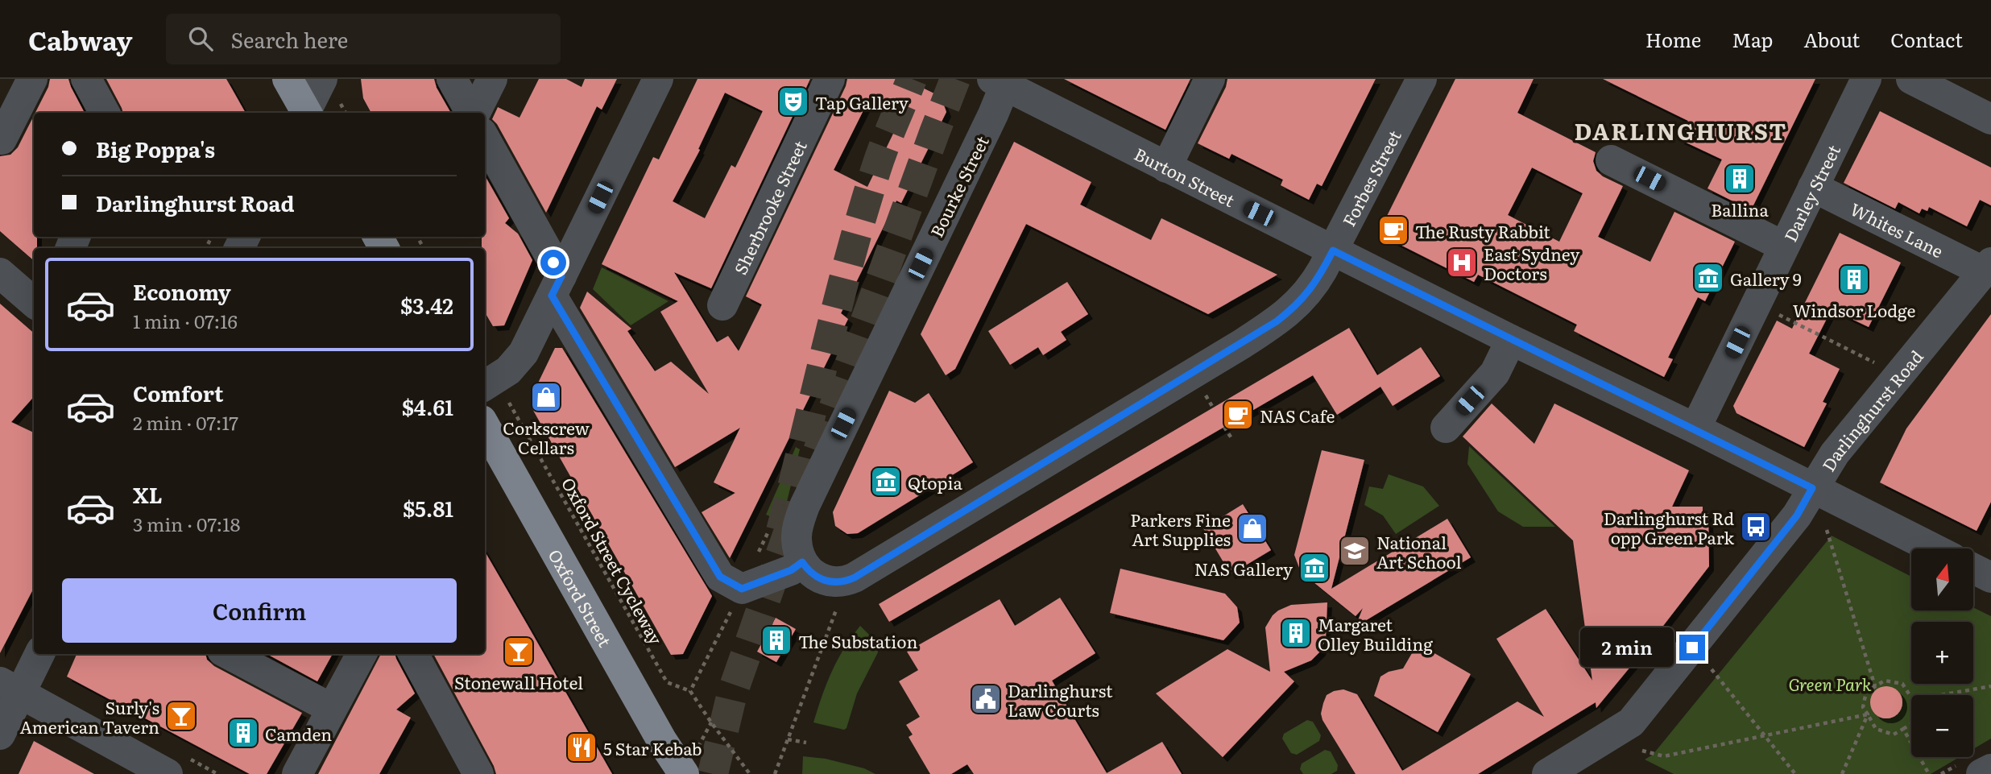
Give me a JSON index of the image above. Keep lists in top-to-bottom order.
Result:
{
  "streets": {
    "main road": ["Oxford Street"],
    "street": [
      "Burton Street",
      "Forbes Street",
      "Bourke Street",
      "Darley Street",
      "Sherbrooke Street",
      "Whites Lane",
      "Darlinghurst Road"
    ],
    "path": ["Oxford Street Cycleway"]
  },
  "crossings": [
    ["Burton Street", "Forbes Street"],
    ["Burton Street", "Bourke Street"],
    ["Burton Street", "Darley Street"],
    ["Burton Street", "Darlinghurst Road"],
    ["Darley Street", "Whites Lane"],
    ["Whites Lane", "Darlinghurst Road"]
  ],
  "districts": ["DARLINGHURST"],
  "parks": ["Green Park"],
  "places": {
    "theatre": ["Tap Gallery"],
    "building": [
      "Ballina",
      "Windsor Lodge",
      "Margaret Olley Building",
      "The Substation",
      "Camden"
    ],
    "cafe": ["The Rusty Rabbit", "NAS Cafe"],
    "hospital": ["East Sydney Doctors"],
    "museum": ["Gallery 9", "Qtopia", "NAS Gallery"],
    "shop": ["Corkscrew Cellars", "Parkers Fine Art Supplies"],
    "bus stop": ["Darlinghurst Rd opp Green Park"],
    "school or university": ["National Art School"],
    "bar": ["Stonewall Hotel", "Surly's American Tavern"],
    "public building": ["Darlinghurst Law Courts"],
    "restaurant": ["5 Star Kebab"]
  },
  "north": "top",
  "page": {
    "header": "Cabway",
    "search": "Search here",
    "nav": [
      "Home",
      "Map",
      "About",
      "Contact"
    ],
    "banner": ["Big Poppa's", "Darlinghurst Road"],
    "list": [
      {
        "name": "Economy",
        "note": "1 min · 07:16",
        "value": "$3.42"
      },
      {
        "name": "Comfort",
        "note": "2 min · 07:17",
        "value": "$4.61"
      },
      {
        "name": "XL",
        "note": "3 min · 07:18",
        "value": "$5.81"
      }
    ],
    "map_buttons": ["+", "−"],
    "buttons": "Confirm",
    "bubble": "2 min"
  }
}
